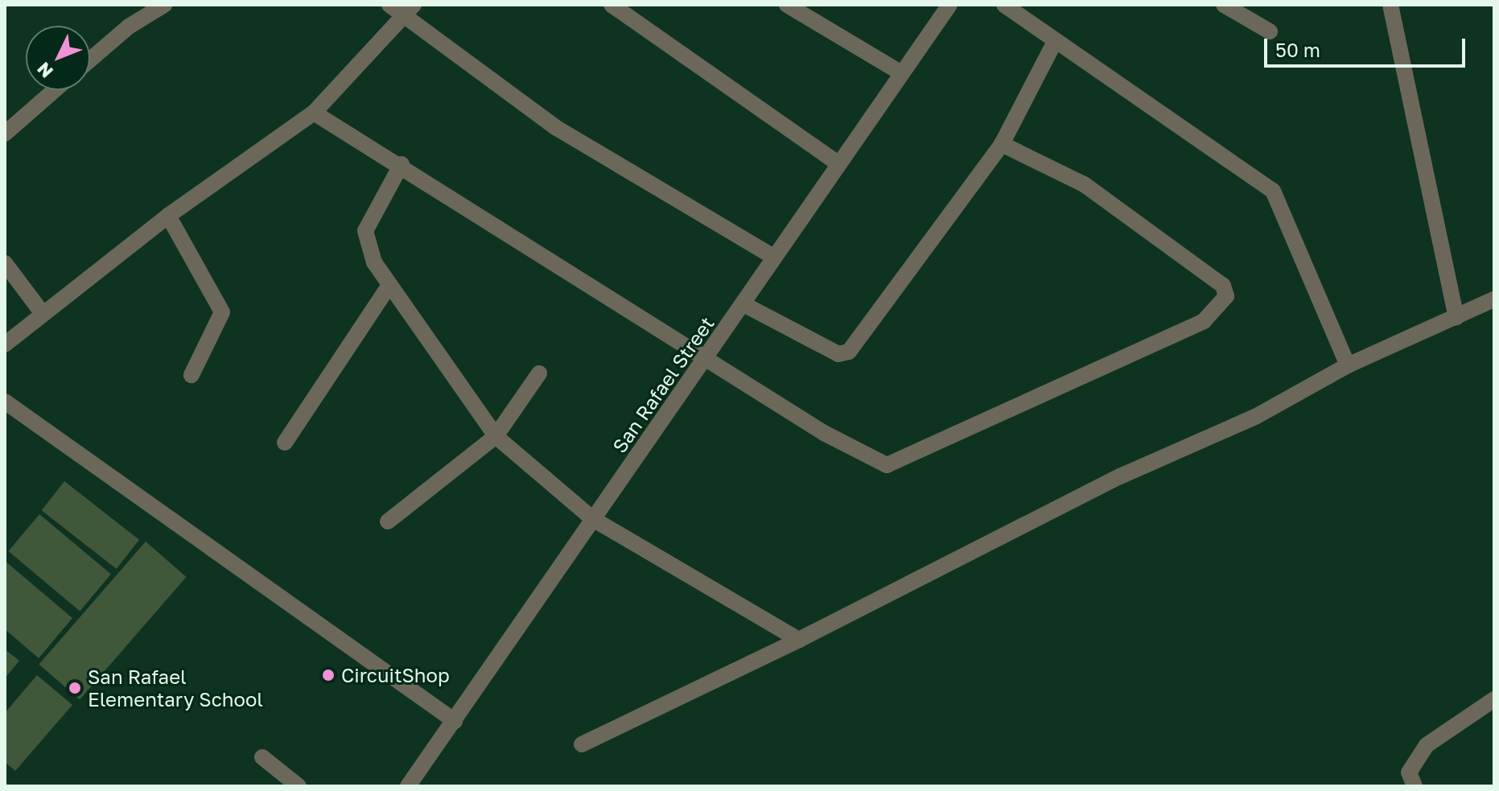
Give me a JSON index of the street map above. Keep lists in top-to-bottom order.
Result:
{
  "streets": {
    "street": ["San Rafael Street"]
  },
  "places": ["CircuitShop", "San Rafael Elementary School"],
  "scale_bar": "50 m",
  "north": "bottom left"
}
